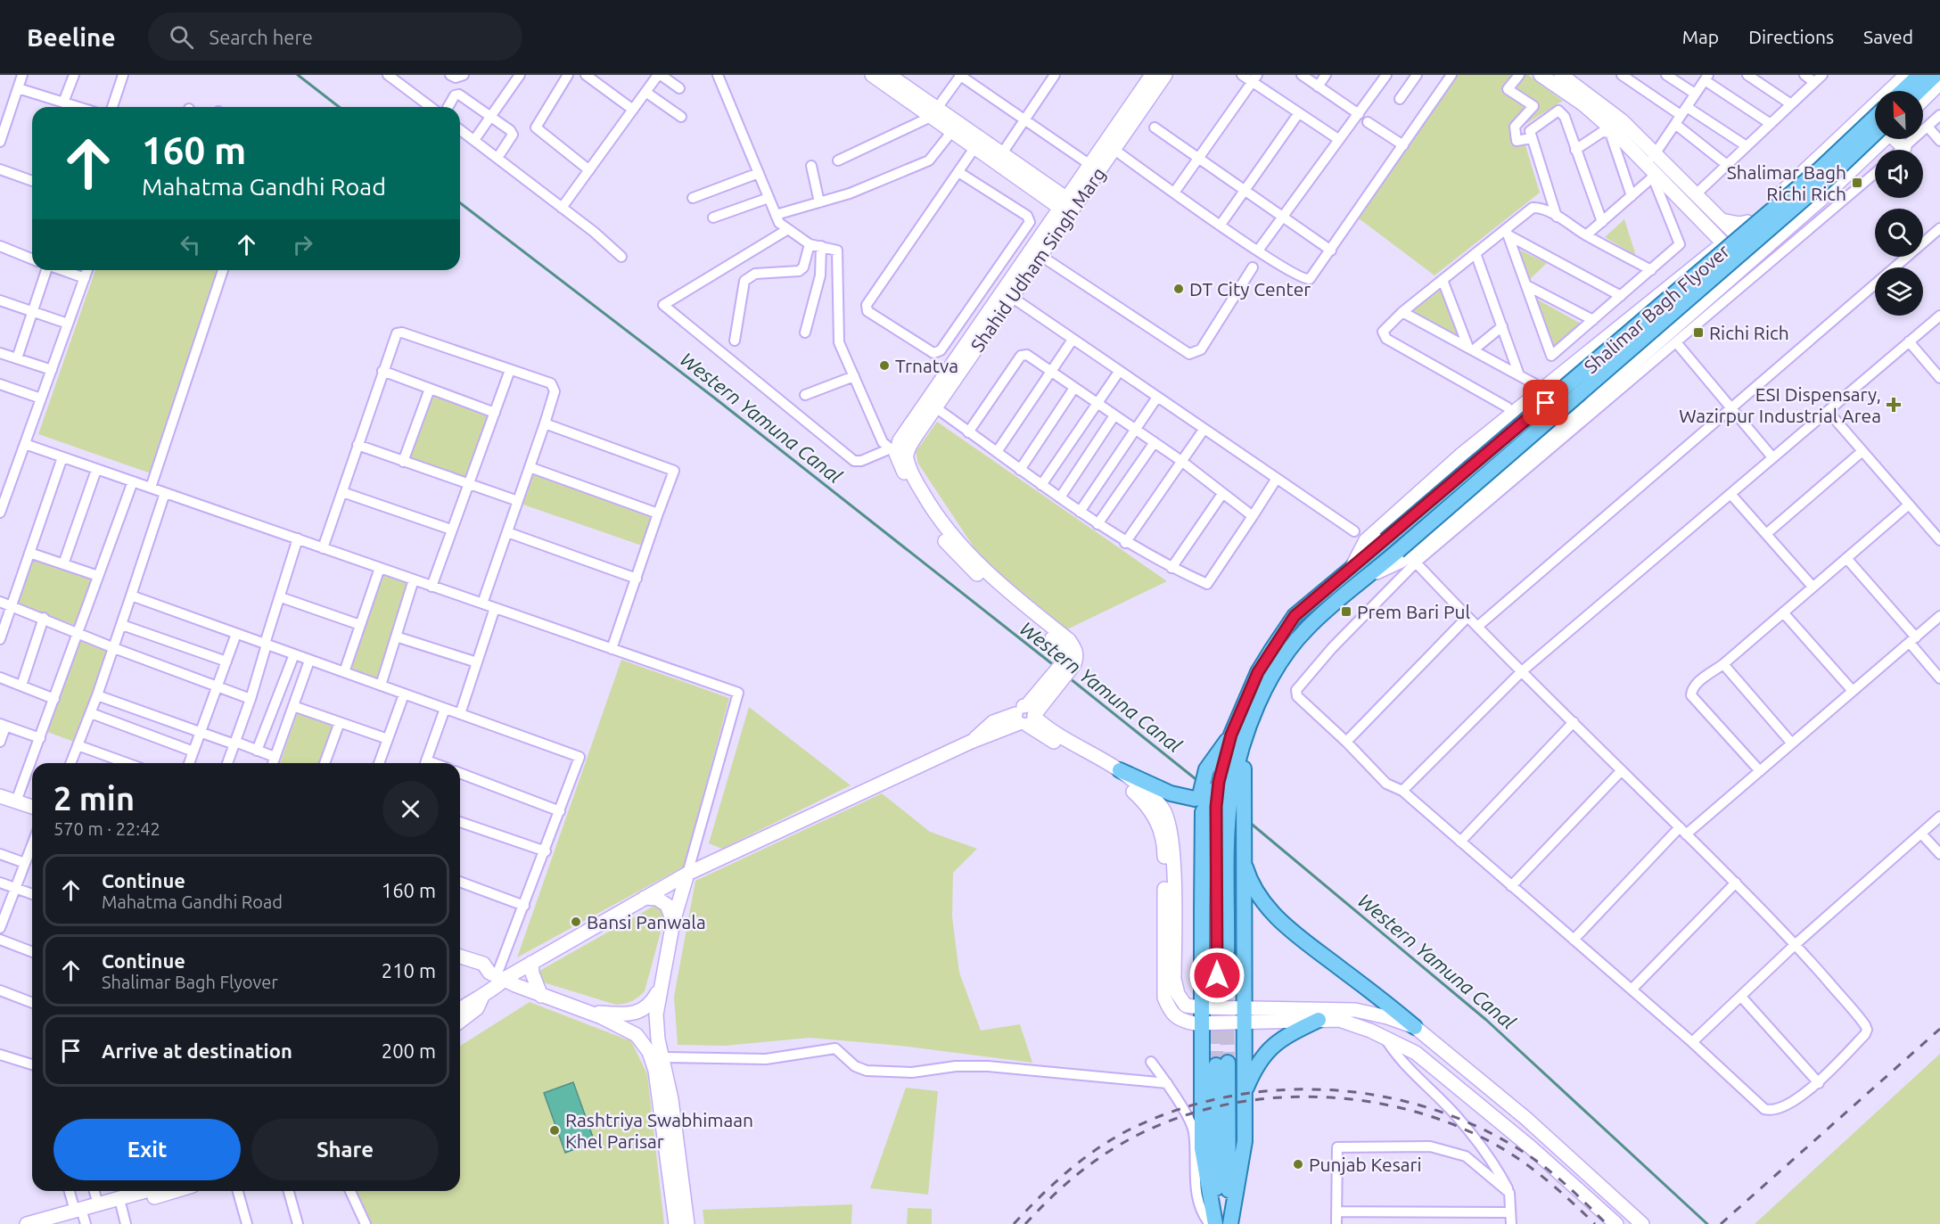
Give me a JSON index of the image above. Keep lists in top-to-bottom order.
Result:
{
  "streets": {
    "main road": ["Shalimar Bagh Flyover"],
    "street": ["Shahid Udham Singh Marg"]
  },
  "water": ["Western Yamuna Canal"],
  "places": {
    "transit": ["Shalimar Bagh Richi Rich", "Richi Rich", "Prem Bari Pul"],
    "other": [
      "DT City Center",
      "Trnatva",
      "Bansi Panwala",
      "Rashtriya Swabhimaan Khel Parisar",
      "Punjab Kesari"
    ],
    "health": ["ESI Dispensary, Wazirpur Industrial Area"]
  },
  "north": "top left",
  "page": {
    "header": "Beeline",
    "search": "Search here",
    "nav": ["Map", "Directions", "Saved"],
    "turn": ["160 m", "Mahatma Gandhi Road"],
    "heading": ["2 min", "570 m · 22:42"],
    "list": [
      {
        "name": "Continue",
        "note": "Mahatma Gandhi Road",
        "value": "160 m"
      },
      {
        "name": "Continue",
        "note": "Shalimar Bagh Flyover",
        "value": "210 m"
      },
      {
        "name": "Arrive at destination",
        "value": "200 m"
      }
    ],
    "buttons": ["Exit", "Share"]
  }
}
